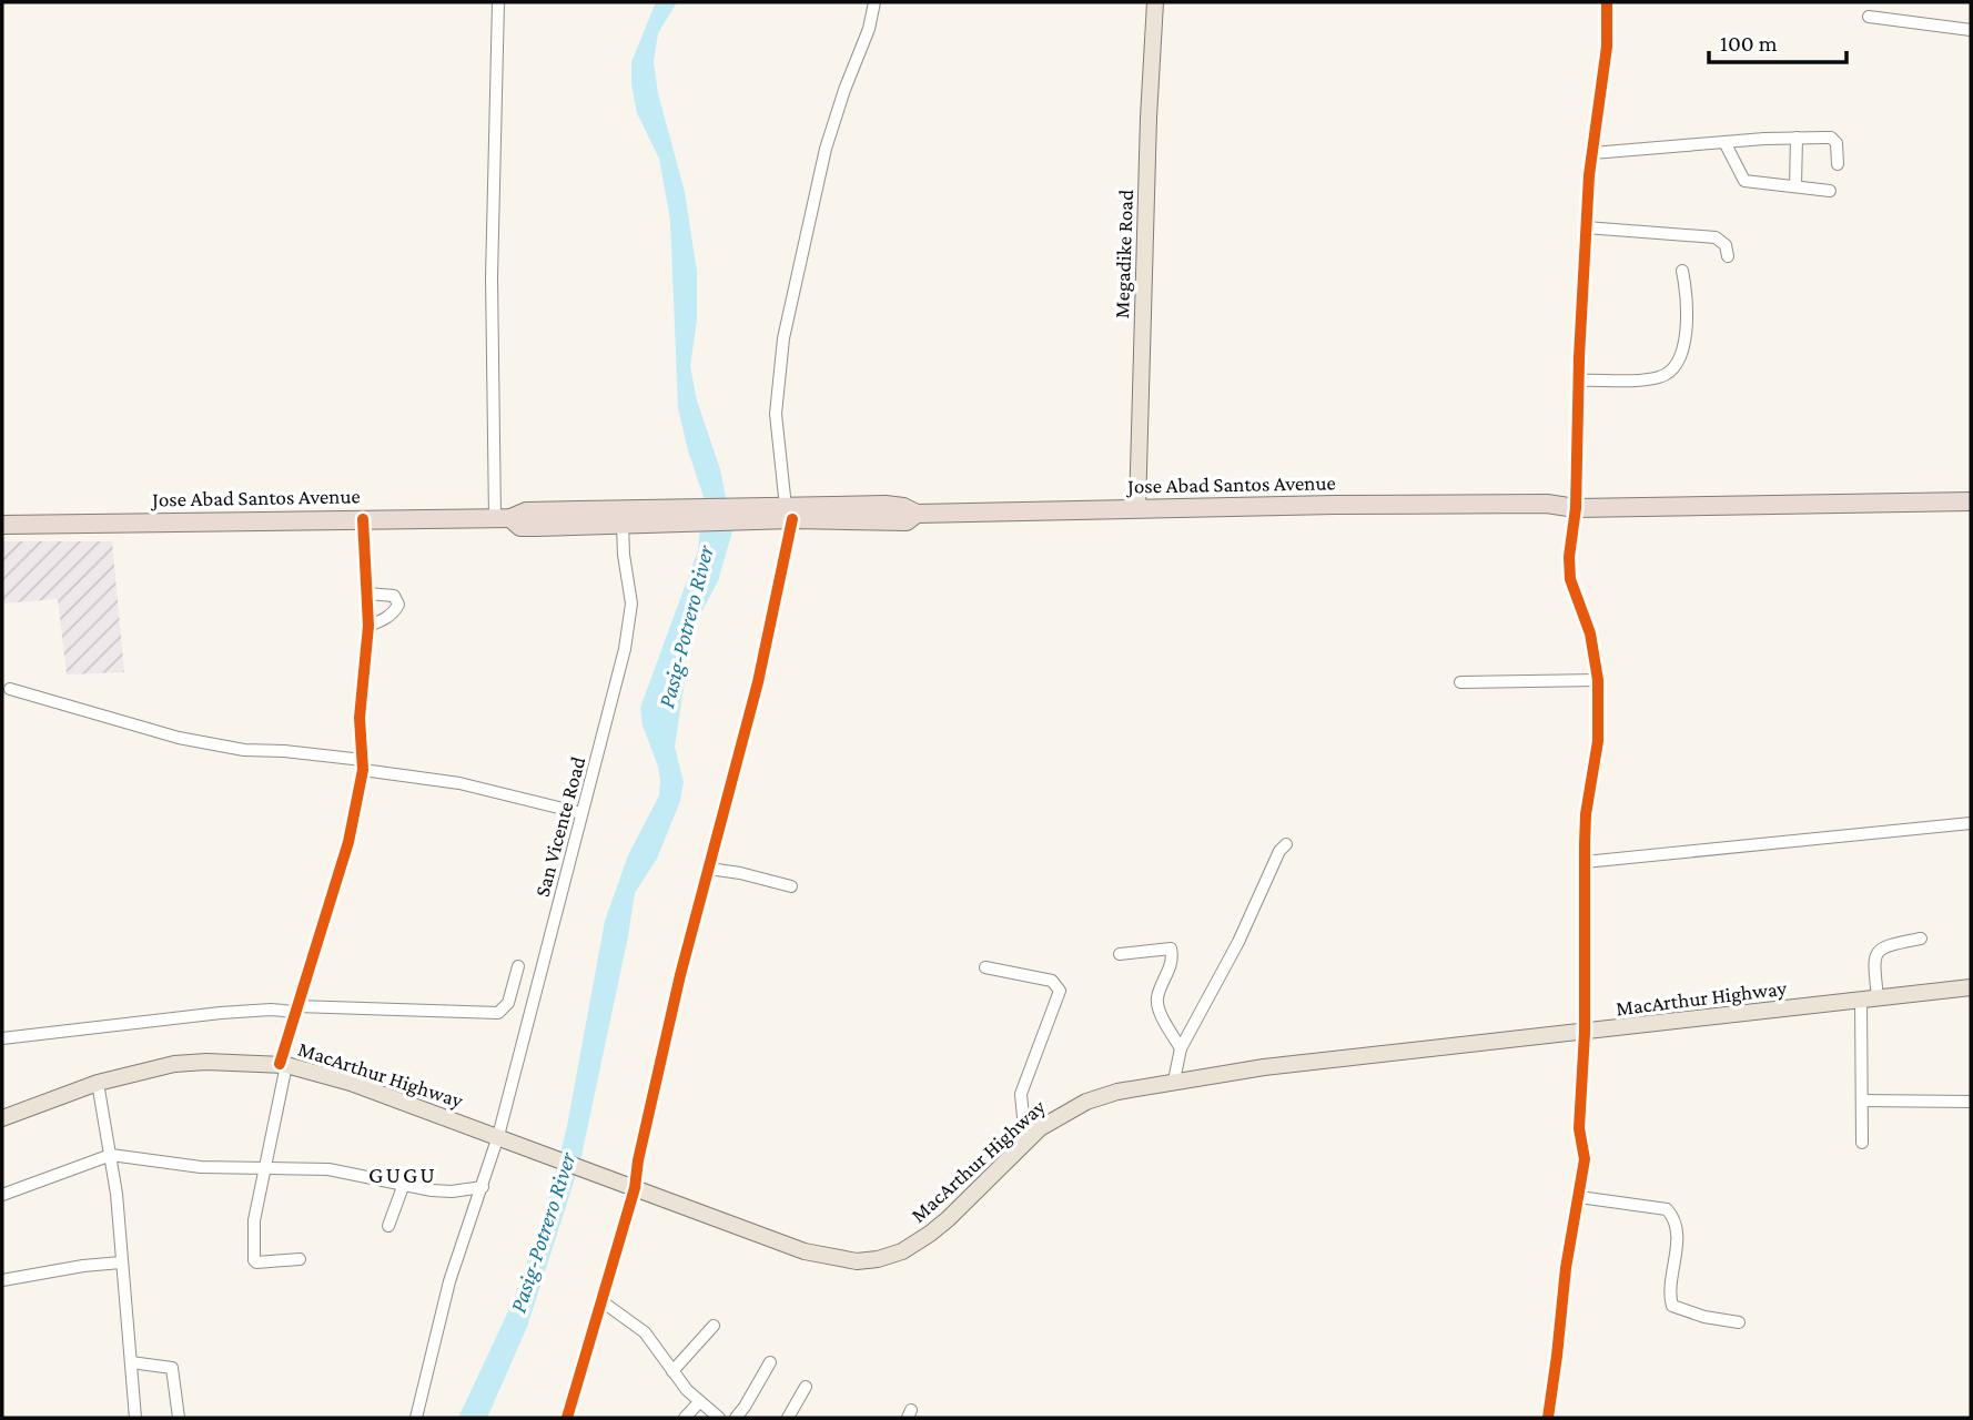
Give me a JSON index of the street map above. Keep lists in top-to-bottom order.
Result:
{
  "streets": {
    "highway": ["Jose Abad Santos Avenue"],
    "main road": ["Megadike Road", "MacArthur Highway"],
    "street": ["San Vicente Road"]
  },
  "crossings": [
    ["Megadike Road", "Jose Abad Santos Avenue"],
    ["Jose Abad Santos Avenue", "San Vicente Road"],
    ["San Vicente Road", "MacArthur Highway"]
  ],
  "districts": ["GUGU"],
  "water": ["Pasig-Potrero River"],
  "scale_bar": "100 m"
}
